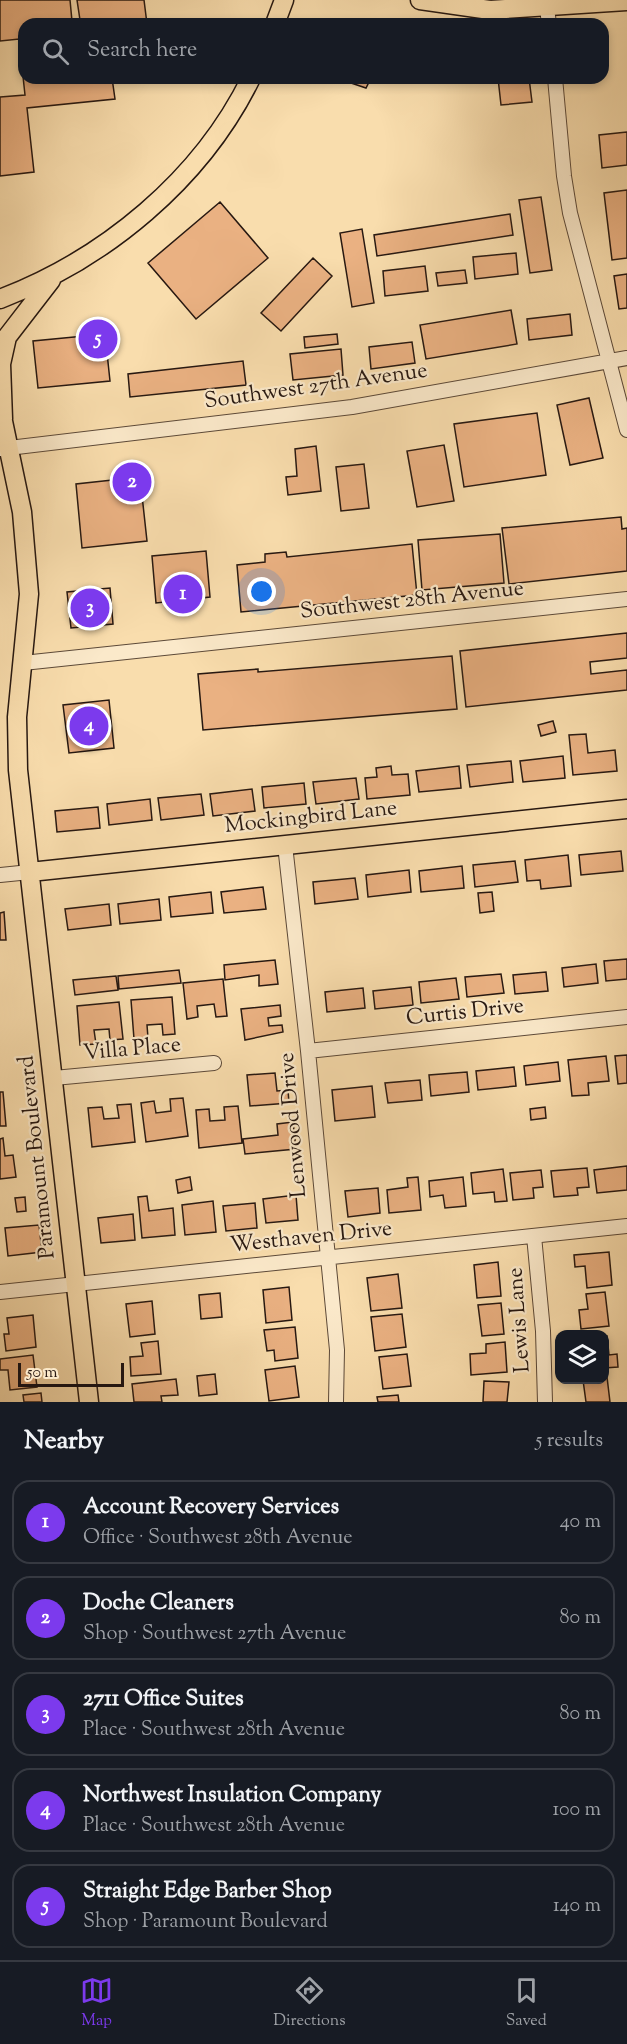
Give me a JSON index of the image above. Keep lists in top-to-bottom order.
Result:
{
  "streets": {
    "main road": ["Mockingbird Lane", "Paramount Boulevard"],
    "street": [
      "Southwest 27th Avenue",
      "Southwest 28th Avenue",
      "Curtis Drive",
      "Villa Place",
      "Lenwood Drive",
      "Westhaven Drive",
      "Lewis Lane"
    ]
  },
  "crossings": [
    ["Southwest 27th Avenue", "Paramount Boulevard"],
    ["Southwest 28th Avenue", "Paramount Boulevard"],
    ["Mockingbird Lane", "Lenwood Drive"],
    ["Mockingbird Lane", "Paramount Boulevard"],
    ["Curtis Drive", "Lenwood Drive"],
    ["Villa Place", "Paramount Boulevard"],
    ["Lenwood Drive", "Westhaven Drive"],
    ["Paramount Boulevard", "Westhaven Drive"],
    ["Westhaven Drive", "Lewis Lane"]
  ],
  "scale_bar": "50 m",
  "page": {
    "search": "Search here",
    "pins": [
      "5",
      "2",
      "1",
      "3",
      "4"
    ],
    "scale": "50 m",
    "heading": ["Nearby", "5 results"],
    "list": [
      {
        "mark": "1",
        "name": "Account Recovery Services",
        "note": "Office · Southwest 28th Avenue",
        "value": "40 m"
      },
      {
        "mark": "2",
        "name": "Doche Cleaners",
        "note": "Shop · Southwest 27th Avenue",
        "value": "80 m"
      },
      {
        "mark": "3",
        "name": "2711 Office Suites",
        "note": "Place · Southwest 28th Avenue",
        "value": "80 m"
      },
      {
        "mark": "4",
        "name": "Northwest Insulation Company",
        "note": "Place · Southwest 28th Avenue",
        "value": "100 m"
      },
      {
        "mark": "5",
        "name": "Straight Edge Barber Shop",
        "note": "Shop · Paramount Boulevard",
        "value": "140 m"
      }
    ],
    "nav": ["Map", "Directions", "Saved"]
  }
}
